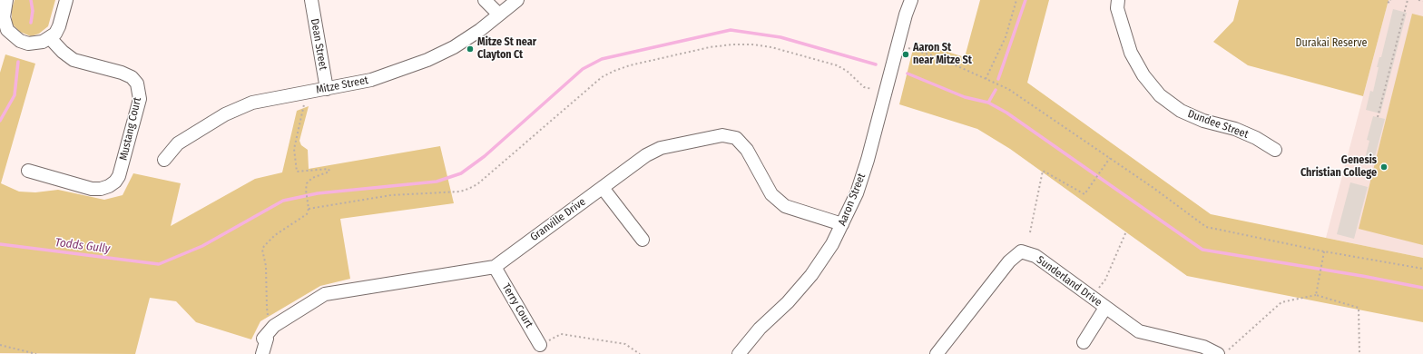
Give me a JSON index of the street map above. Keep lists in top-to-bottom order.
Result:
{
  "streets": {
    "street": [
      "Dean Street",
      "Mitze Street",
      "Dundee Street",
      "Mustang Court",
      "Aaron Street",
      "Granville Drive",
      "Sunderland Drive",
      "Terry Court"
    ]
  },
  "crossings": [
    ["Dean Street", "Mitze Street"],
    ["Aaron Street", "Granville Drive"],
    ["Granville Drive", "Terry Court"]
  ],
  "water": ["Todds Gully"],
  "parks": ["Durakai Reserve"],
  "places": ["Mitze St near Clayton Ct", "Aaron St near Mitze St", "Genesis Christian College"]
}
